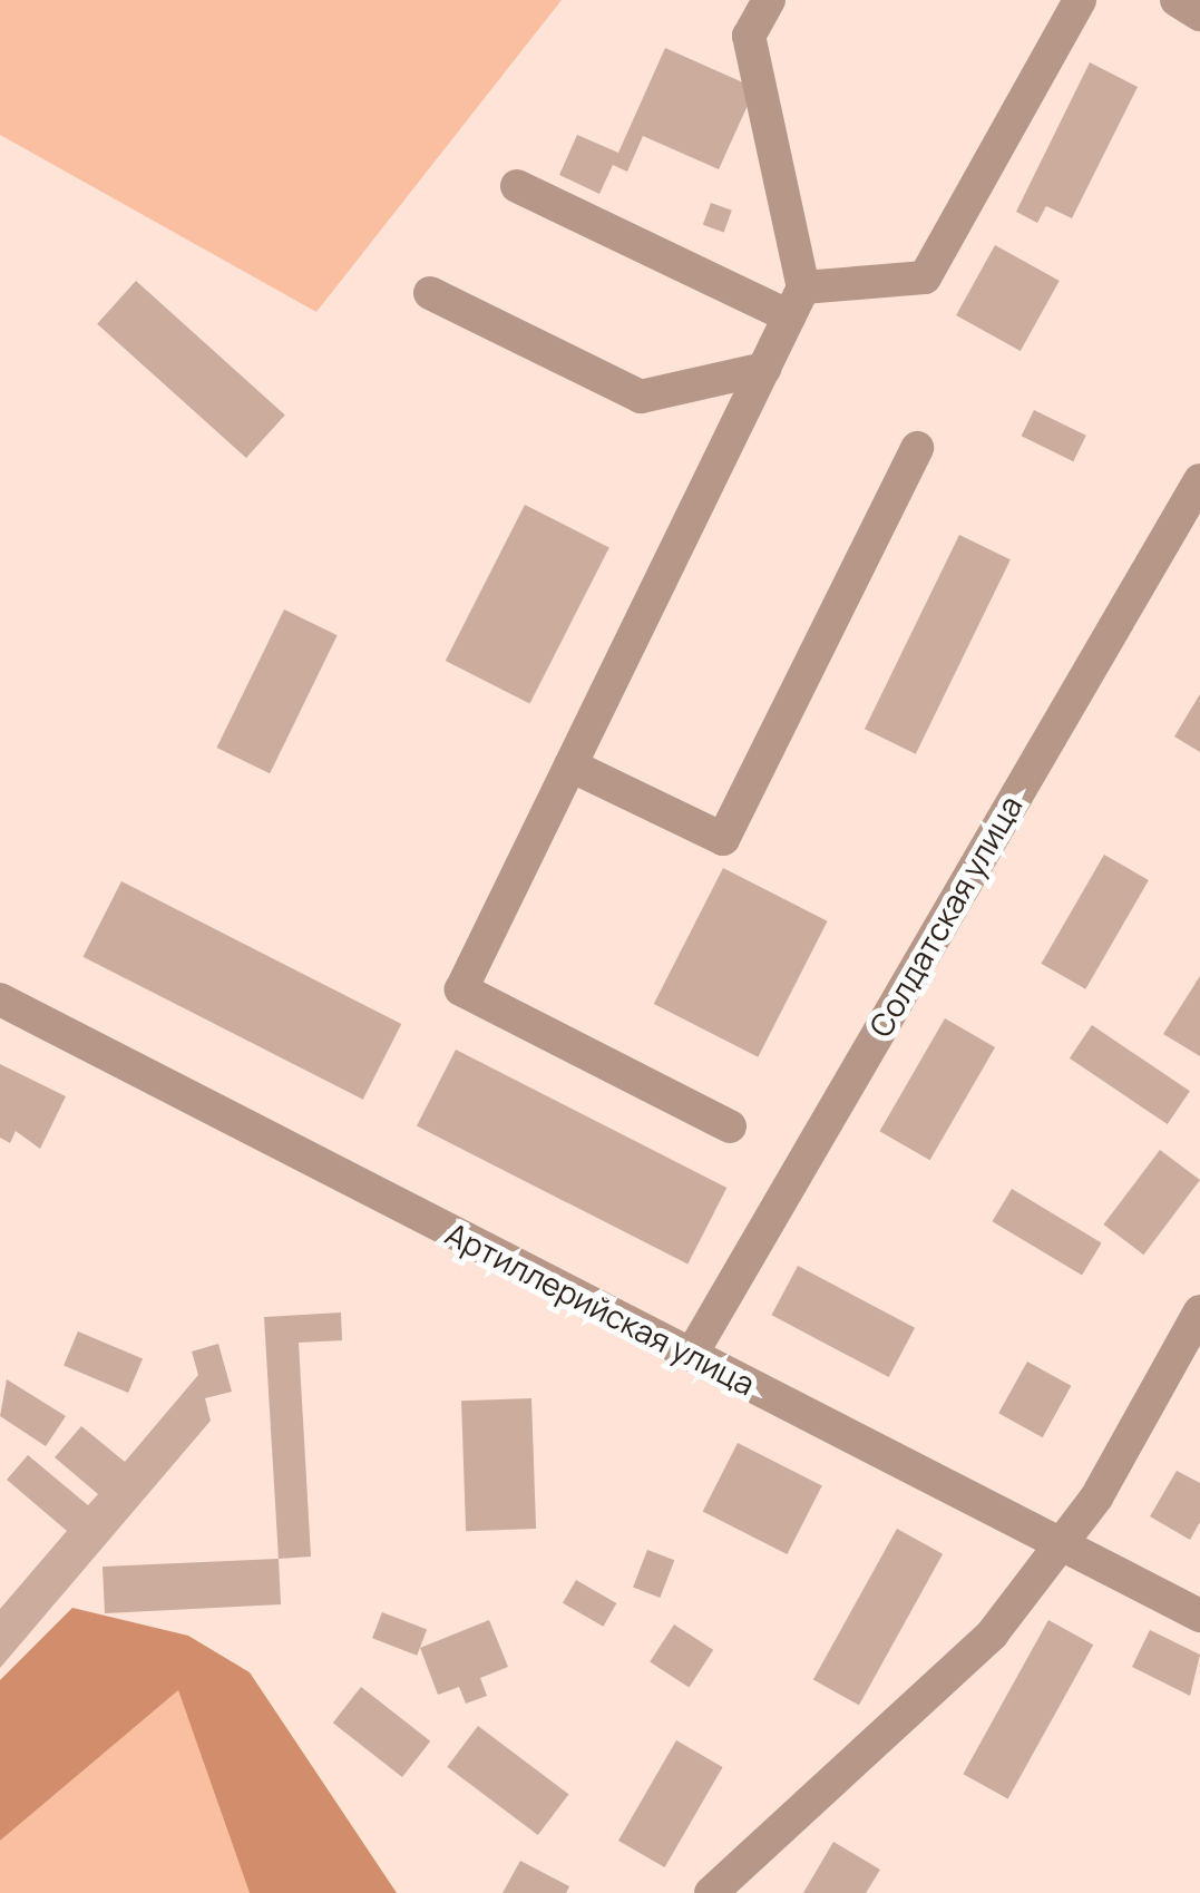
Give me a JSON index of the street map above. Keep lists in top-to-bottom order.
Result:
{
  "streets": {
    "street": ["Солдатская улица", "Артиллерийская улица"]
  },
  "crossings": [
    ["Солдатская улица", "Артиллерийская улица"]
  ]
}
